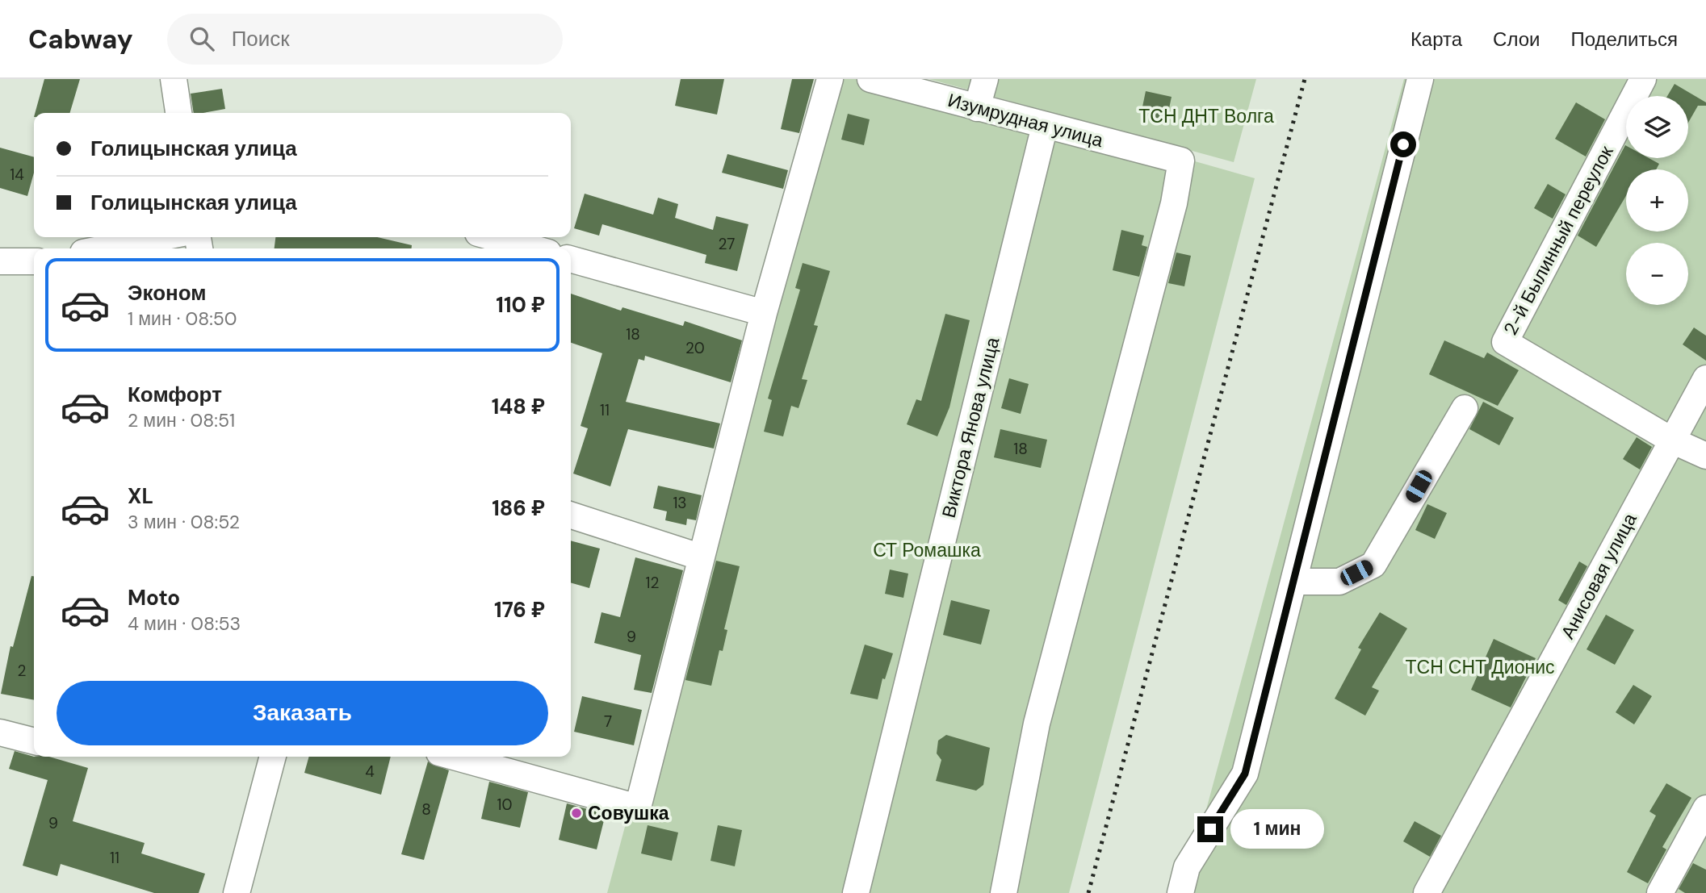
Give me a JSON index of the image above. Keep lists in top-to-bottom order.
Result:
{
  "streets": {
    "street": [
      "Изумрудная улица",
      "2-й Былинный переулок",
      "Виктора Янова улица",
      "Анисовая улица"
    ]
  },
  "crossings": [
    ["Изумрудная улица", "Виктора Янова улица"],
    ["2-й Былинный переулок", "Анисовая улица"]
  ],
  "parks": ["ТСН ДНТ Волга", "СТ Ромашка", "ТСН СНТ Дионис"],
  "places": ["Совушка"],
  "house_numbers": [
    "14",
    "27",
    "18",
    "20",
    "11",
    "18",
    "13",
    "12",
    "9",
    "2",
    "7",
    "4",
    "10",
    "8",
    "9",
    "11"
  ],
  "page": {
    "header": "Cabway",
    "search": "Поиск",
    "nav": ["Карта", "Слои", "Поделиться"],
    "map_buttons": ["+", "−"],
    "banner": ["Голицынская улица", "Голицынская улица"],
    "list": [
      {
        "name": "Эконом",
        "note": "1 мин · 08:50",
        "value": "110 ₽"
      },
      {
        "name": "Комфорт",
        "note": "2 мин · 08:51",
        "value": "148 ₽"
      },
      {
        "name": "XL",
        "note": "3 мин · 08:52",
        "value": "186 ₽"
      },
      {
        "name": "Moto",
        "note": "4 мин · 08:53",
        "value": "176 ₽"
      }
    ],
    "buttons": "Заказать",
    "bubble": "1 мин"
  }
}
